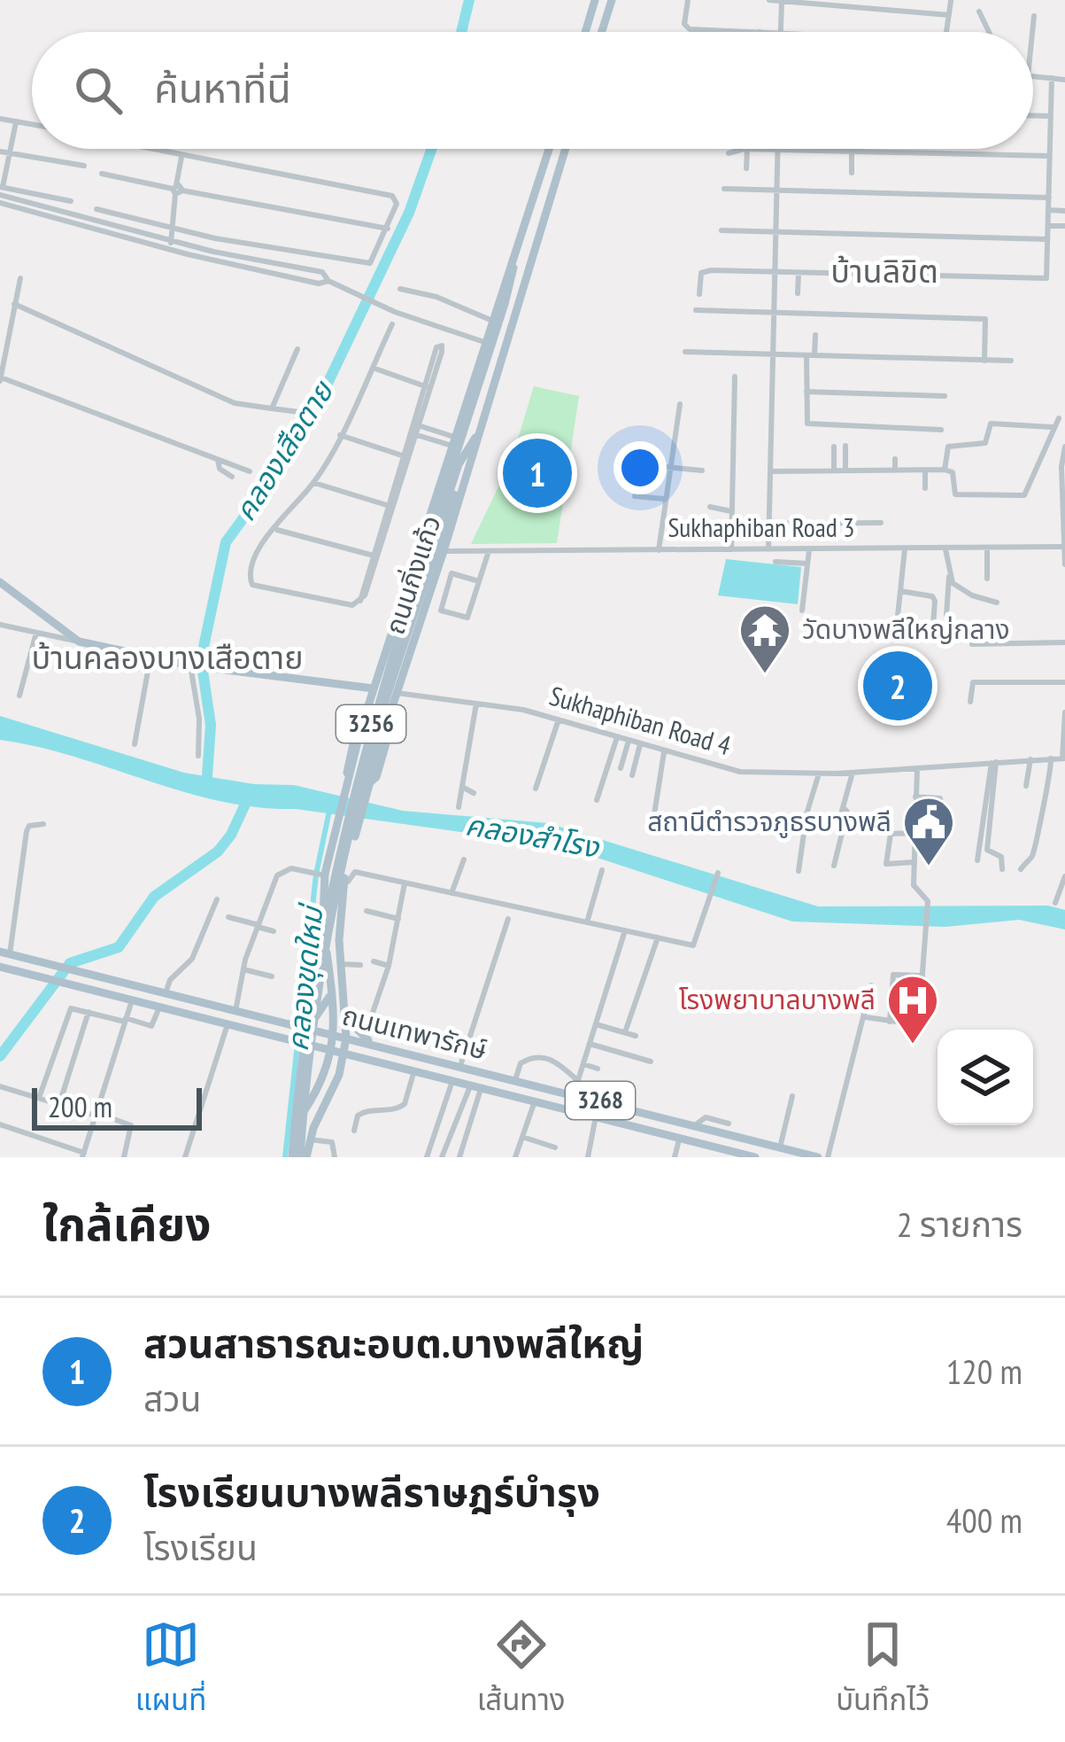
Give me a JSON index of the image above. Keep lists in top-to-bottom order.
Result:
{
  "streets": {
    "main road": [
      "ถนนกิ่งแก้ว",
      "3256",
      "ถนนเทพารักษ์",
      "3268"
    ],
    "street": ["Sukhaphiban Road 3", "Sukhaphiban Road 4"]
  },
  "crossings": [
    ["Sukhaphiban Road 3", "ถนนกิ่งแก้ว"],
    ["ถนนกิ่งแก้ว", "Sukhaphiban Road 4"],
    ["ถนนกิ่งแก้ว", "3256"],
    ["ถนนกิ่งแก้ว", "ถนนเทพารักษ์"],
    ["3256", "ถนนเทพารักษ์"]
  ],
  "districts": ["บ้านลิขิต", "บ้านคลองบางเสือตาย"],
  "water": ["คลองเสือตาย", "คลองสำโรง", "คลองขุดใหม่"],
  "places": {
    "temple": ["วัดบางพลีใหญ่กลาง"],
    "public building": ["สถานีตำรวจภูธรบางพลี"],
    "hospital": ["โรงพยาบาลบางพลี"]
  },
  "scale_bar": "200 m",
  "page": {
    "search": "ค้นหาที่นี่",
    "pins": ["1", "2"],
    "scale": "200 m",
    "heading": ["ใกล้เคียง", "2 รายการ"],
    "list": [
      {
        "mark": "1",
        "name": "สวนสาธารณะอบต.บางพลีใหญ่",
        "note": "สวน",
        "value": "120 m"
      },
      {
        "mark": "2",
        "name": "โรงเรียนบางพลีราษฎร์บำรุง",
        "note": "โรงเรียน",
        "value": "400 m"
      }
    ],
    "nav": ["แผนที่", "เส้นทาง", "บันทึกไว้"]
  }
}
